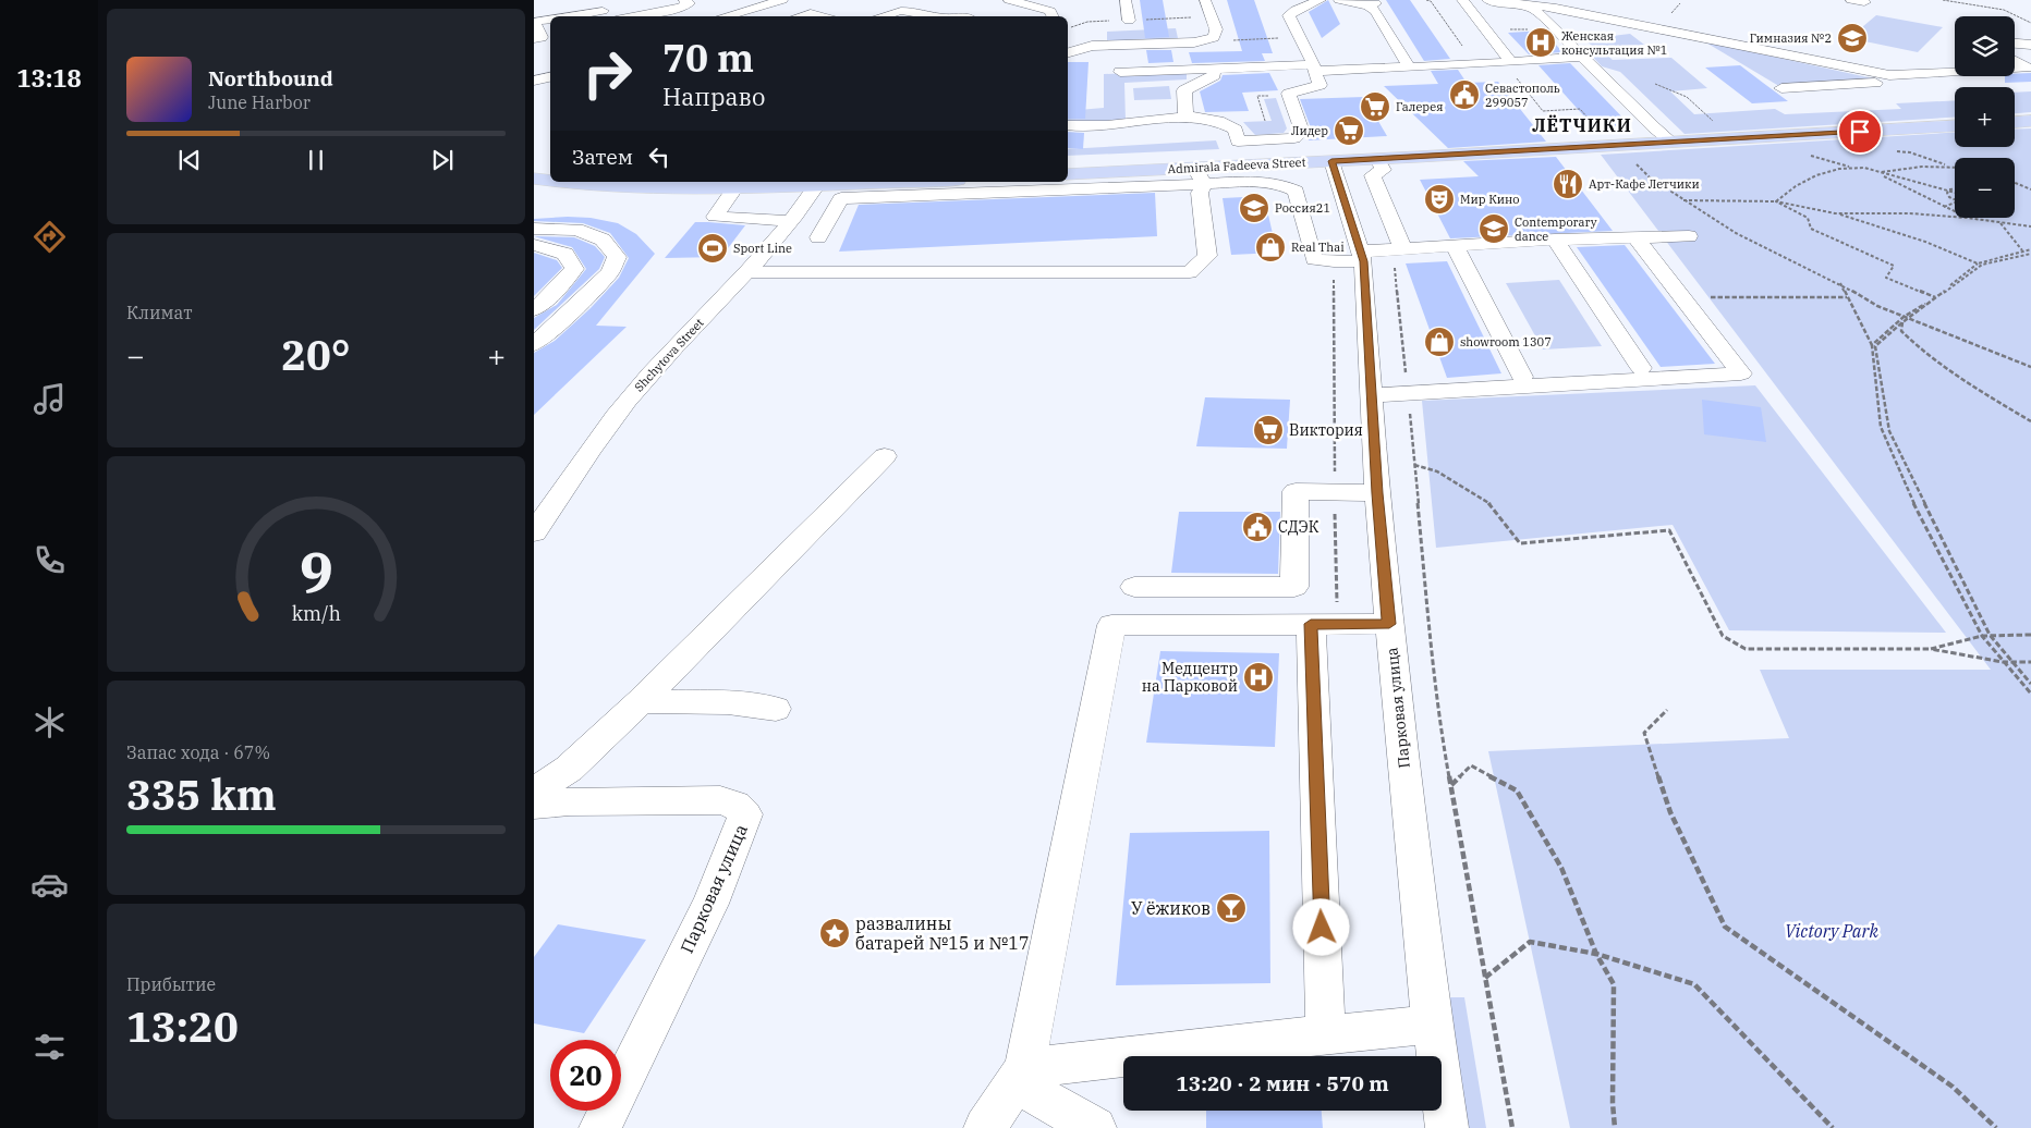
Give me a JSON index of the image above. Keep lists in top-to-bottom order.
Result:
{
  "streets": {
    "main road": ["Admirala Fadeeva Street"],
    "street": ["Shchytova Street", "Парковая улица"]
  },
  "crossings": [
    ["Admirala Fadeeva Street", "Парковая улица"]
  ],
  "districts": ["ЛЁТЧИКИ"],
  "parks": ["Victory Park"],
  "places": {
    "school or university": ["Гимназия №2", "Россия21", "Contemporary dance"],
    "hospital": ["Женская консультация №1", "Медцентр на Парковой"],
    "public building": ["Севастополь 299057", "СДЭК"],
    "supermarket": ["Галерея", "Лидер", "Виктория"],
    "restaurant": ["Арт-Кафе Летчики"],
    "theatre": ["Мир Кино"],
    "shop": ["Real Thai", "showroom 1307"],
    "sports": ["Sport Line"],
    "bar": ["У ёжиков"],
    "place": ["развалины батарей №15 и №17"]
  },
  "page": {
    "tabs": "13:18",
    "map_buttons": ["+", "−"],
    "turn": ["70 m", "Направо"],
    "song": ["Northbound", "June Harbor"],
    "then": "Затем",
    "tile": [
      "Климат",
      ["Запас хода · 67%", "335 km"],
      ["Прибытие", "13:20"]
    ],
    "heat": ["−", "20°", "+"],
    "limit": "20",
    "trip": "13:20 · 2 мин · 570 m",
    "gauge": ["9", "km/h"]
  }
}
